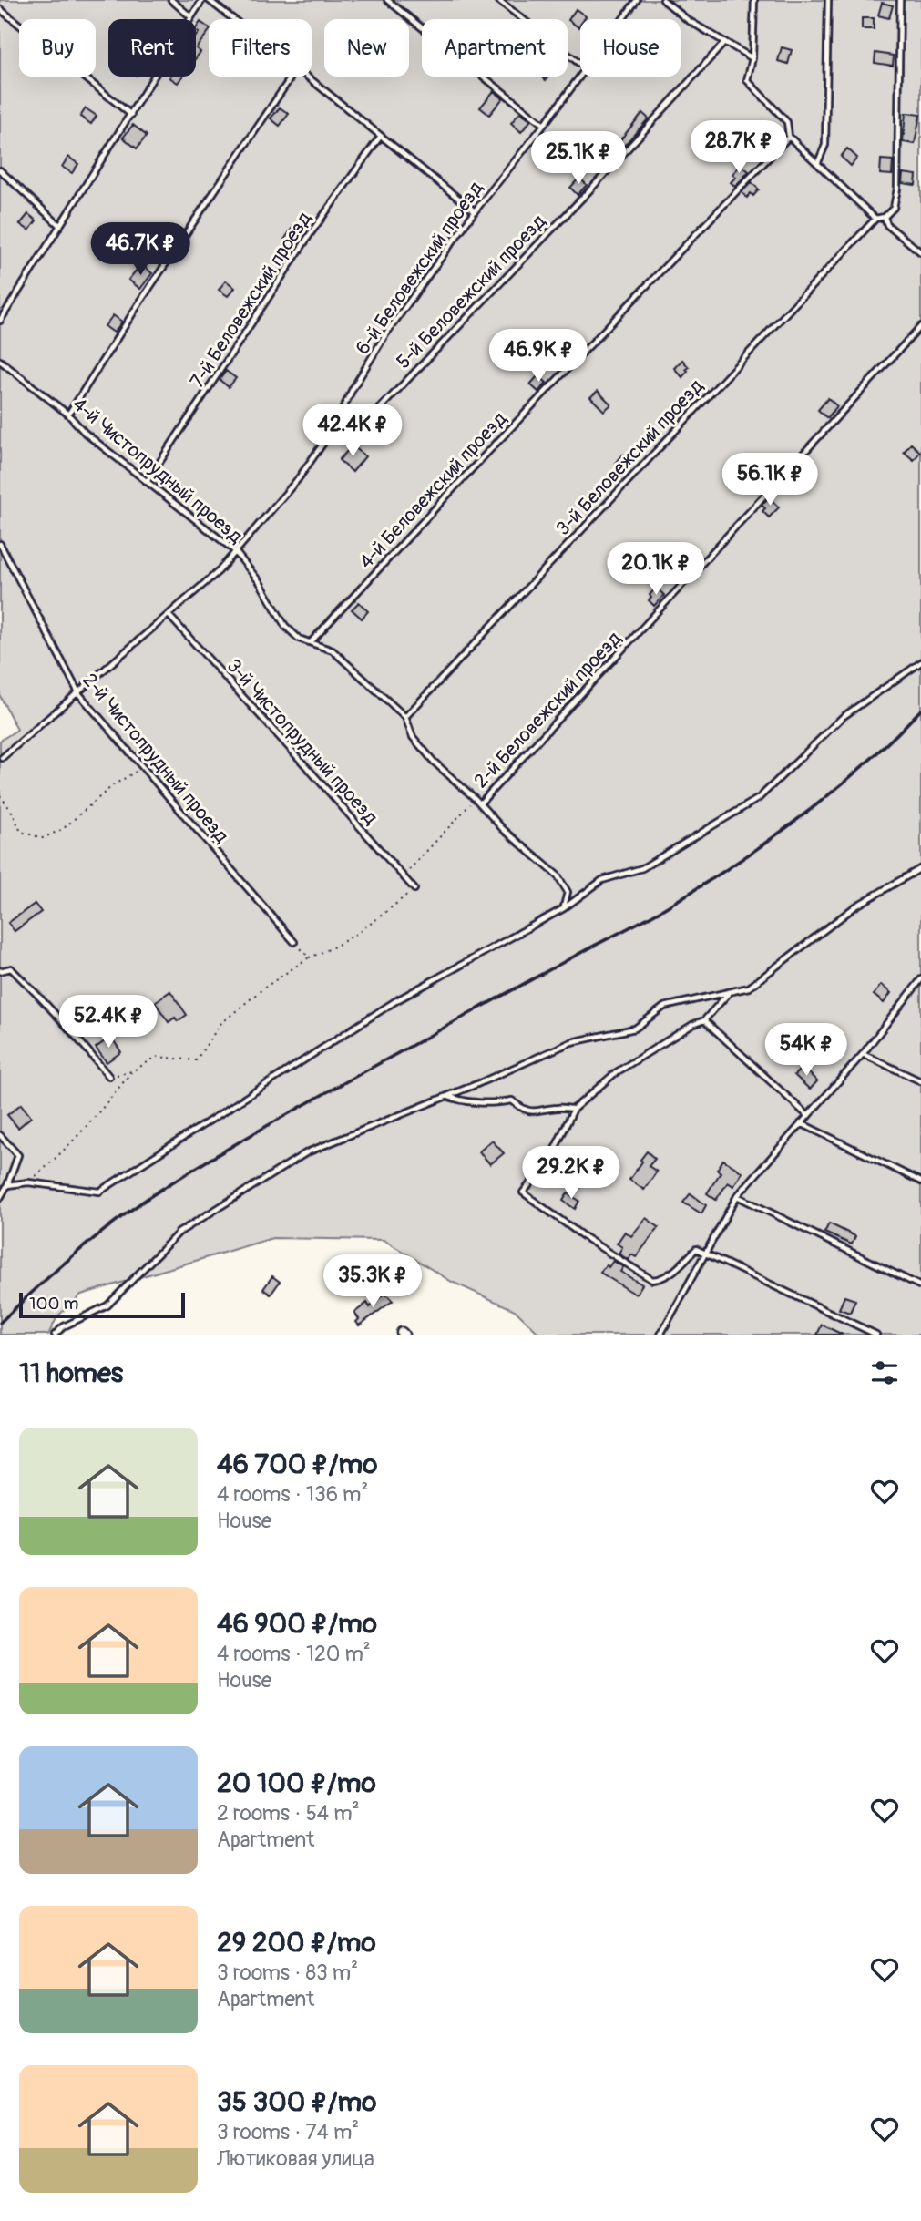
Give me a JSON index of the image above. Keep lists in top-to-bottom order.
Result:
{
  "streets": {
    "lane": [
      "6-й Беловежский проезд",
      "5-й Беловежский проезд",
      "7-й Беловежский проезд",
      "3-й Беловежский проезд",
      "4-й Чистопрудный проезд",
      "4-й Беловежский проезд",
      "2-й Беловежский проезд",
      "3-й Чистопрудный проезд",
      "2-й Чистопрудный проезд"
    ]
  },
  "crossings": [
    ["6-й Беловежский проезд", "5-й Беловежский проезд"],
    ["6-й Беловежский проезд", "4-й Чистопрудный проезд"],
    ["6-й Беловежский проезд", "3-й Чистопрудный проезд"],
    ["6-й Беловежский проезд", "2-й Чистопрудный проезд"],
    ["7-й Беловежский проезд", "4-й Чистопрудный проезд"],
    ["3-й Беловежский проезд", "4-й Чистопрудный проезд"],
    ["4-й Чистопрудный проезд", "4-й Беловежский проезд"],
    ["4-й Чистопрудный проезд", "2-й Беловежский проезд"]
  ],
  "scale_bar": "100 m",
  "page": {
    "chip": [
      "Buy",
      "Rent",
      "Filters",
      "New",
      "Apartment",
      "House"
    ],
    "price": [
      "28.7K ₽",
      "25.1K ₽",
      "46.7K ₽",
      "46.9K ₽",
      "42.4K ₽",
      "56.1K ₽",
      "20.1K ₽",
      "52.4K ₽",
      "54K ₽",
      "29.2K ₽",
      "35.3K ₽"
    ],
    "scale": "100 m",
    "heading": "11 homes",
    "list": [
      {
        "name": "46 700 ₽/mo",
        "note": "4 rooms · 136 m² · House"
      },
      {
        "name": "46 900 ₽/mo",
        "note": "4 rooms · 120 m² · House"
      },
      {
        "name": "20 100 ₽/mo",
        "note": "2 rooms · 54 m² · Apartment"
      },
      {
        "name": "29 200 ₽/mo",
        "note": "3 rooms · 83 m² · Apartment"
      },
      {
        "name": "35 300 ₽/mo",
        "note": "3 rooms · 74 m² · Лютиковая улица"
      }
    ]
  }
}
